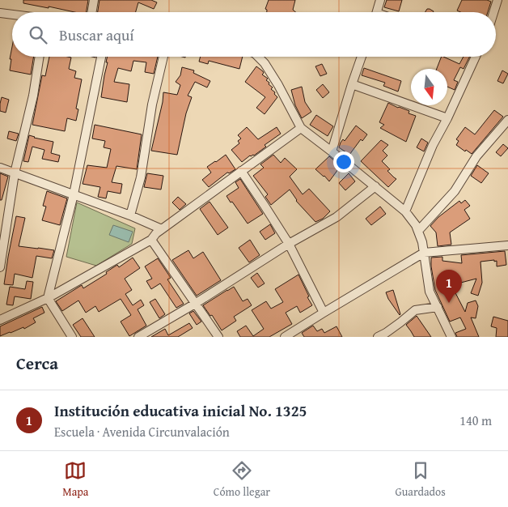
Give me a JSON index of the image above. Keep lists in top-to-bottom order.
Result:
{
  "north": "bottom",
  "page": {
    "search": "Buscar aquí",
    "pins": "1",
    "heading": "Cerca",
    "list": [
      {
        "mark": "1",
        "name": "Institución educativa inicial No. 1325",
        "note": "Escuela · Avenida Circunvalación",
        "value": "140 m"
      }
    ],
    "nav": ["Mapa", "Cómo llegar", "Guardados"]
  }
}
